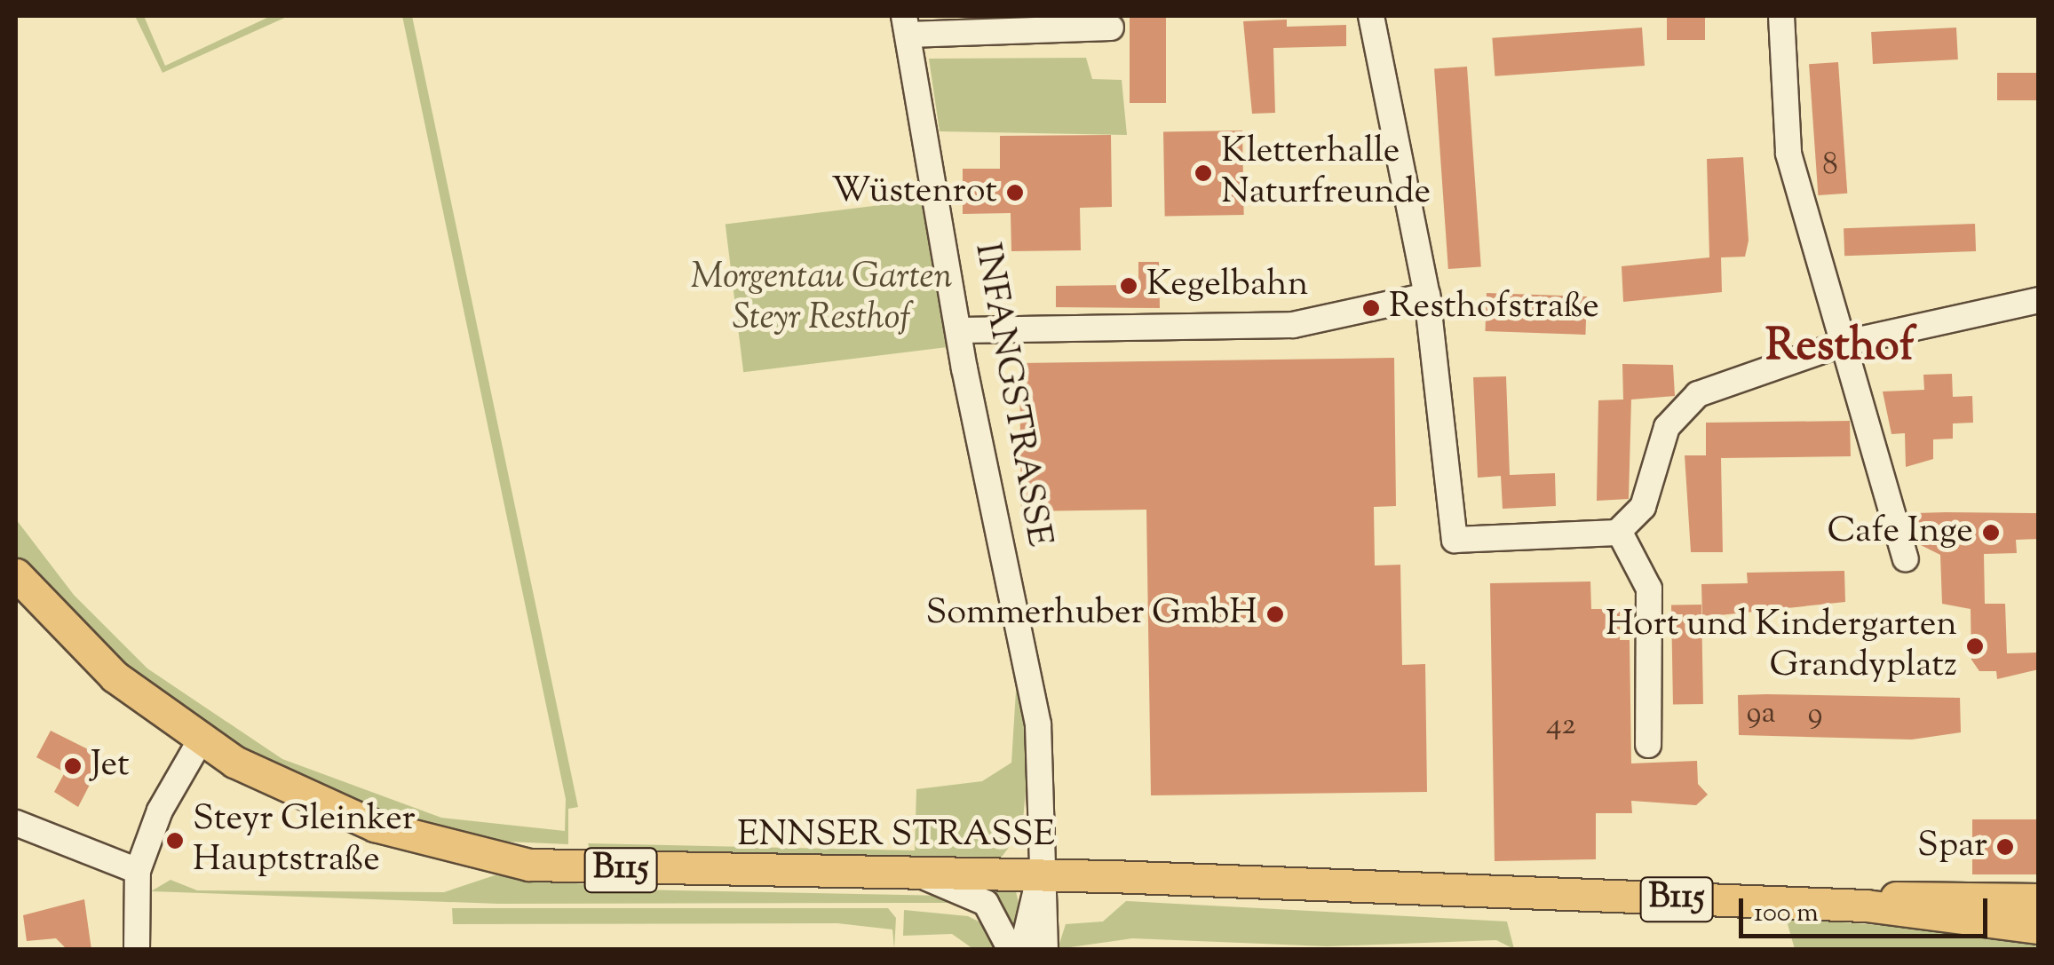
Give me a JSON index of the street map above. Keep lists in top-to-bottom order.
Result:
{
  "streets": {
    "main road": ["ENNSER STRASSE", "B115"],
    "street": ["INFANGSTRASSE"]
  },
  "crossings": [
    ["INFANGSTRASSE", "ENNSER STRASSE"]
  ],
  "districts": ["Resthof"],
  "parks": ["Morgentau Garten Steyr Resthof"],
  "places": [
    "Kletterhalle Naturfreunde",
    "Wüstenrot",
    "Kegelbahn",
    "Resthofstraße",
    "Cafe Inge",
    "Sommerhuber GmbH",
    "Hort und Kindergarten Grandyplatz",
    "Jet",
    "Steyr Gleinker Hauptstraße",
    "Spar"
  ],
  "house_numbers": [
    "8",
    "9a",
    "9",
    "42"
  ],
  "scale_bar": "100 m"
}
